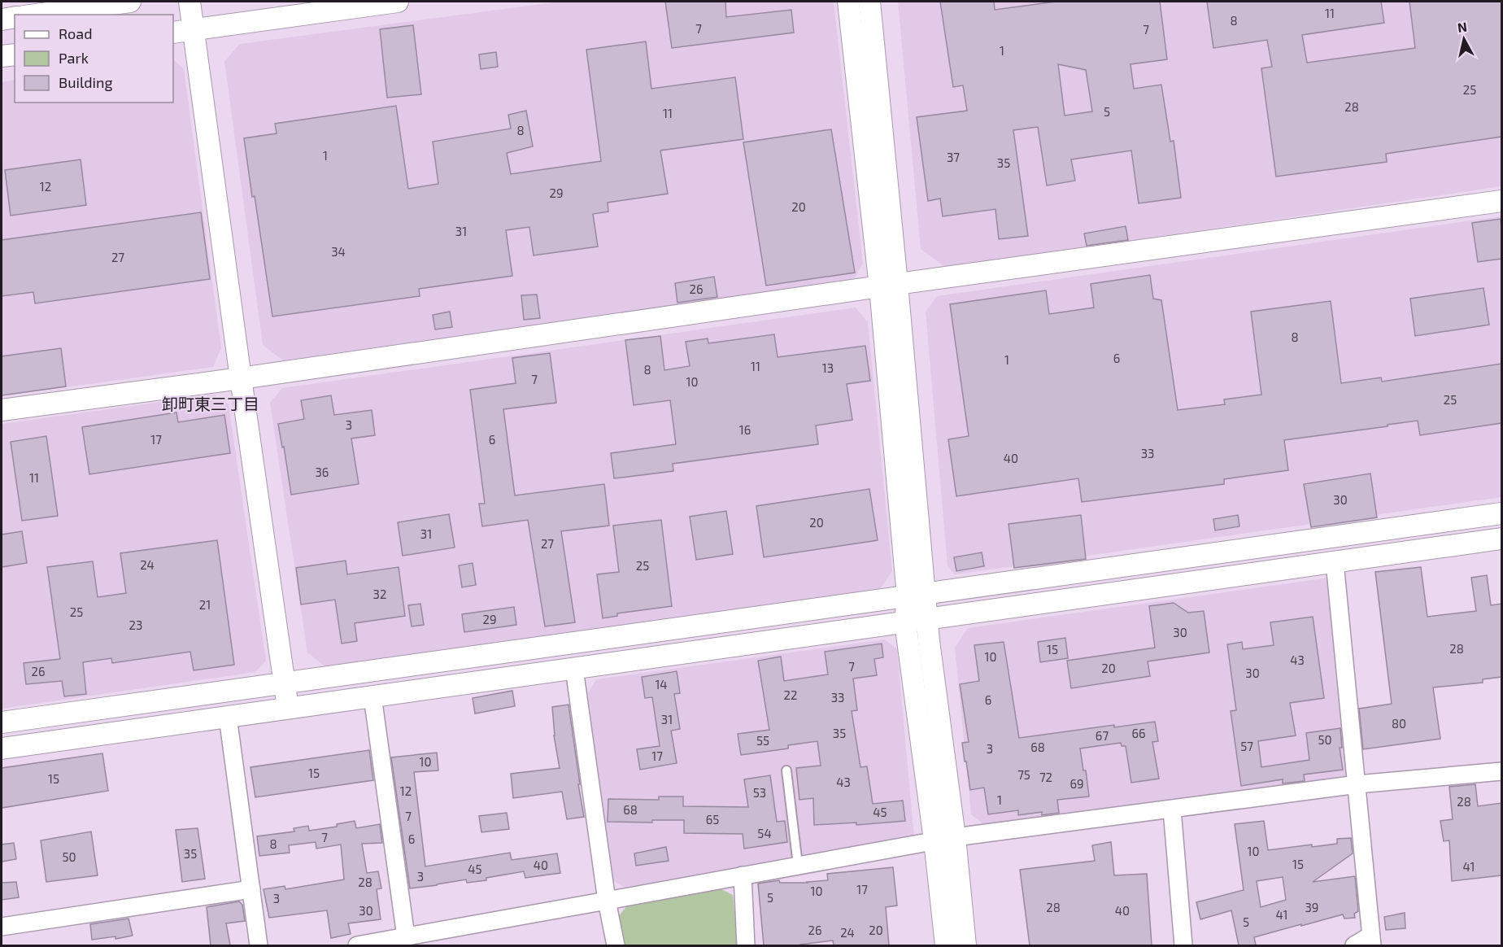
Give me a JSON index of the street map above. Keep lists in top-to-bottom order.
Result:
{
  "districts": ["卸町東三丁目"],
  "house_numbers": [
    "11",
    "8",
    "7",
    "7",
    "1",
    "25",
    "28",
    "5",
    "11",
    "8",
    "1",
    "37",
    "35",
    "12",
    "29",
    "20",
    "31",
    "34",
    "27",
    "26",
    "8",
    "6",
    "1",
    "11",
    "13",
    "8",
    "7",
    "10",
    "25",
    "3",
    "16",
    "17",
    "6",
    "33",
    "40",
    "36",
    "11",
    "30",
    "20",
    "31",
    "27",
    "24",
    "25",
    "32",
    "21",
    "25",
    "29",
    "23",
    "30",
    "28",
    "15",
    "10",
    "43",
    "7",
    "20",
    "26",
    "30",
    "14",
    "22",
    "33",
    "6",
    "31",
    "80",
    "35",
    "66",
    "67",
    "50",
    "55",
    "57",
    "68",
    "3",
    "17",
    "10",
    "15",
    "75",
    "72",
    "15",
    "43",
    "69",
    "12",
    "53",
    "1",
    "28",
    "68",
    "45",
    "7",
    "65",
    "54",
    "7",
    "6",
    "8",
    "10",
    "35",
    "50",
    "15",
    "40",
    "41",
    "45",
    "3",
    "28",
    "17",
    "10",
    "5",
    "3",
    "28",
    "39",
    "30",
    "40",
    "41",
    "5",
    "26",
    "20",
    "24"
  ],
  "legend": ["Road", "Park", "Building"],
  "north": "top"
}
